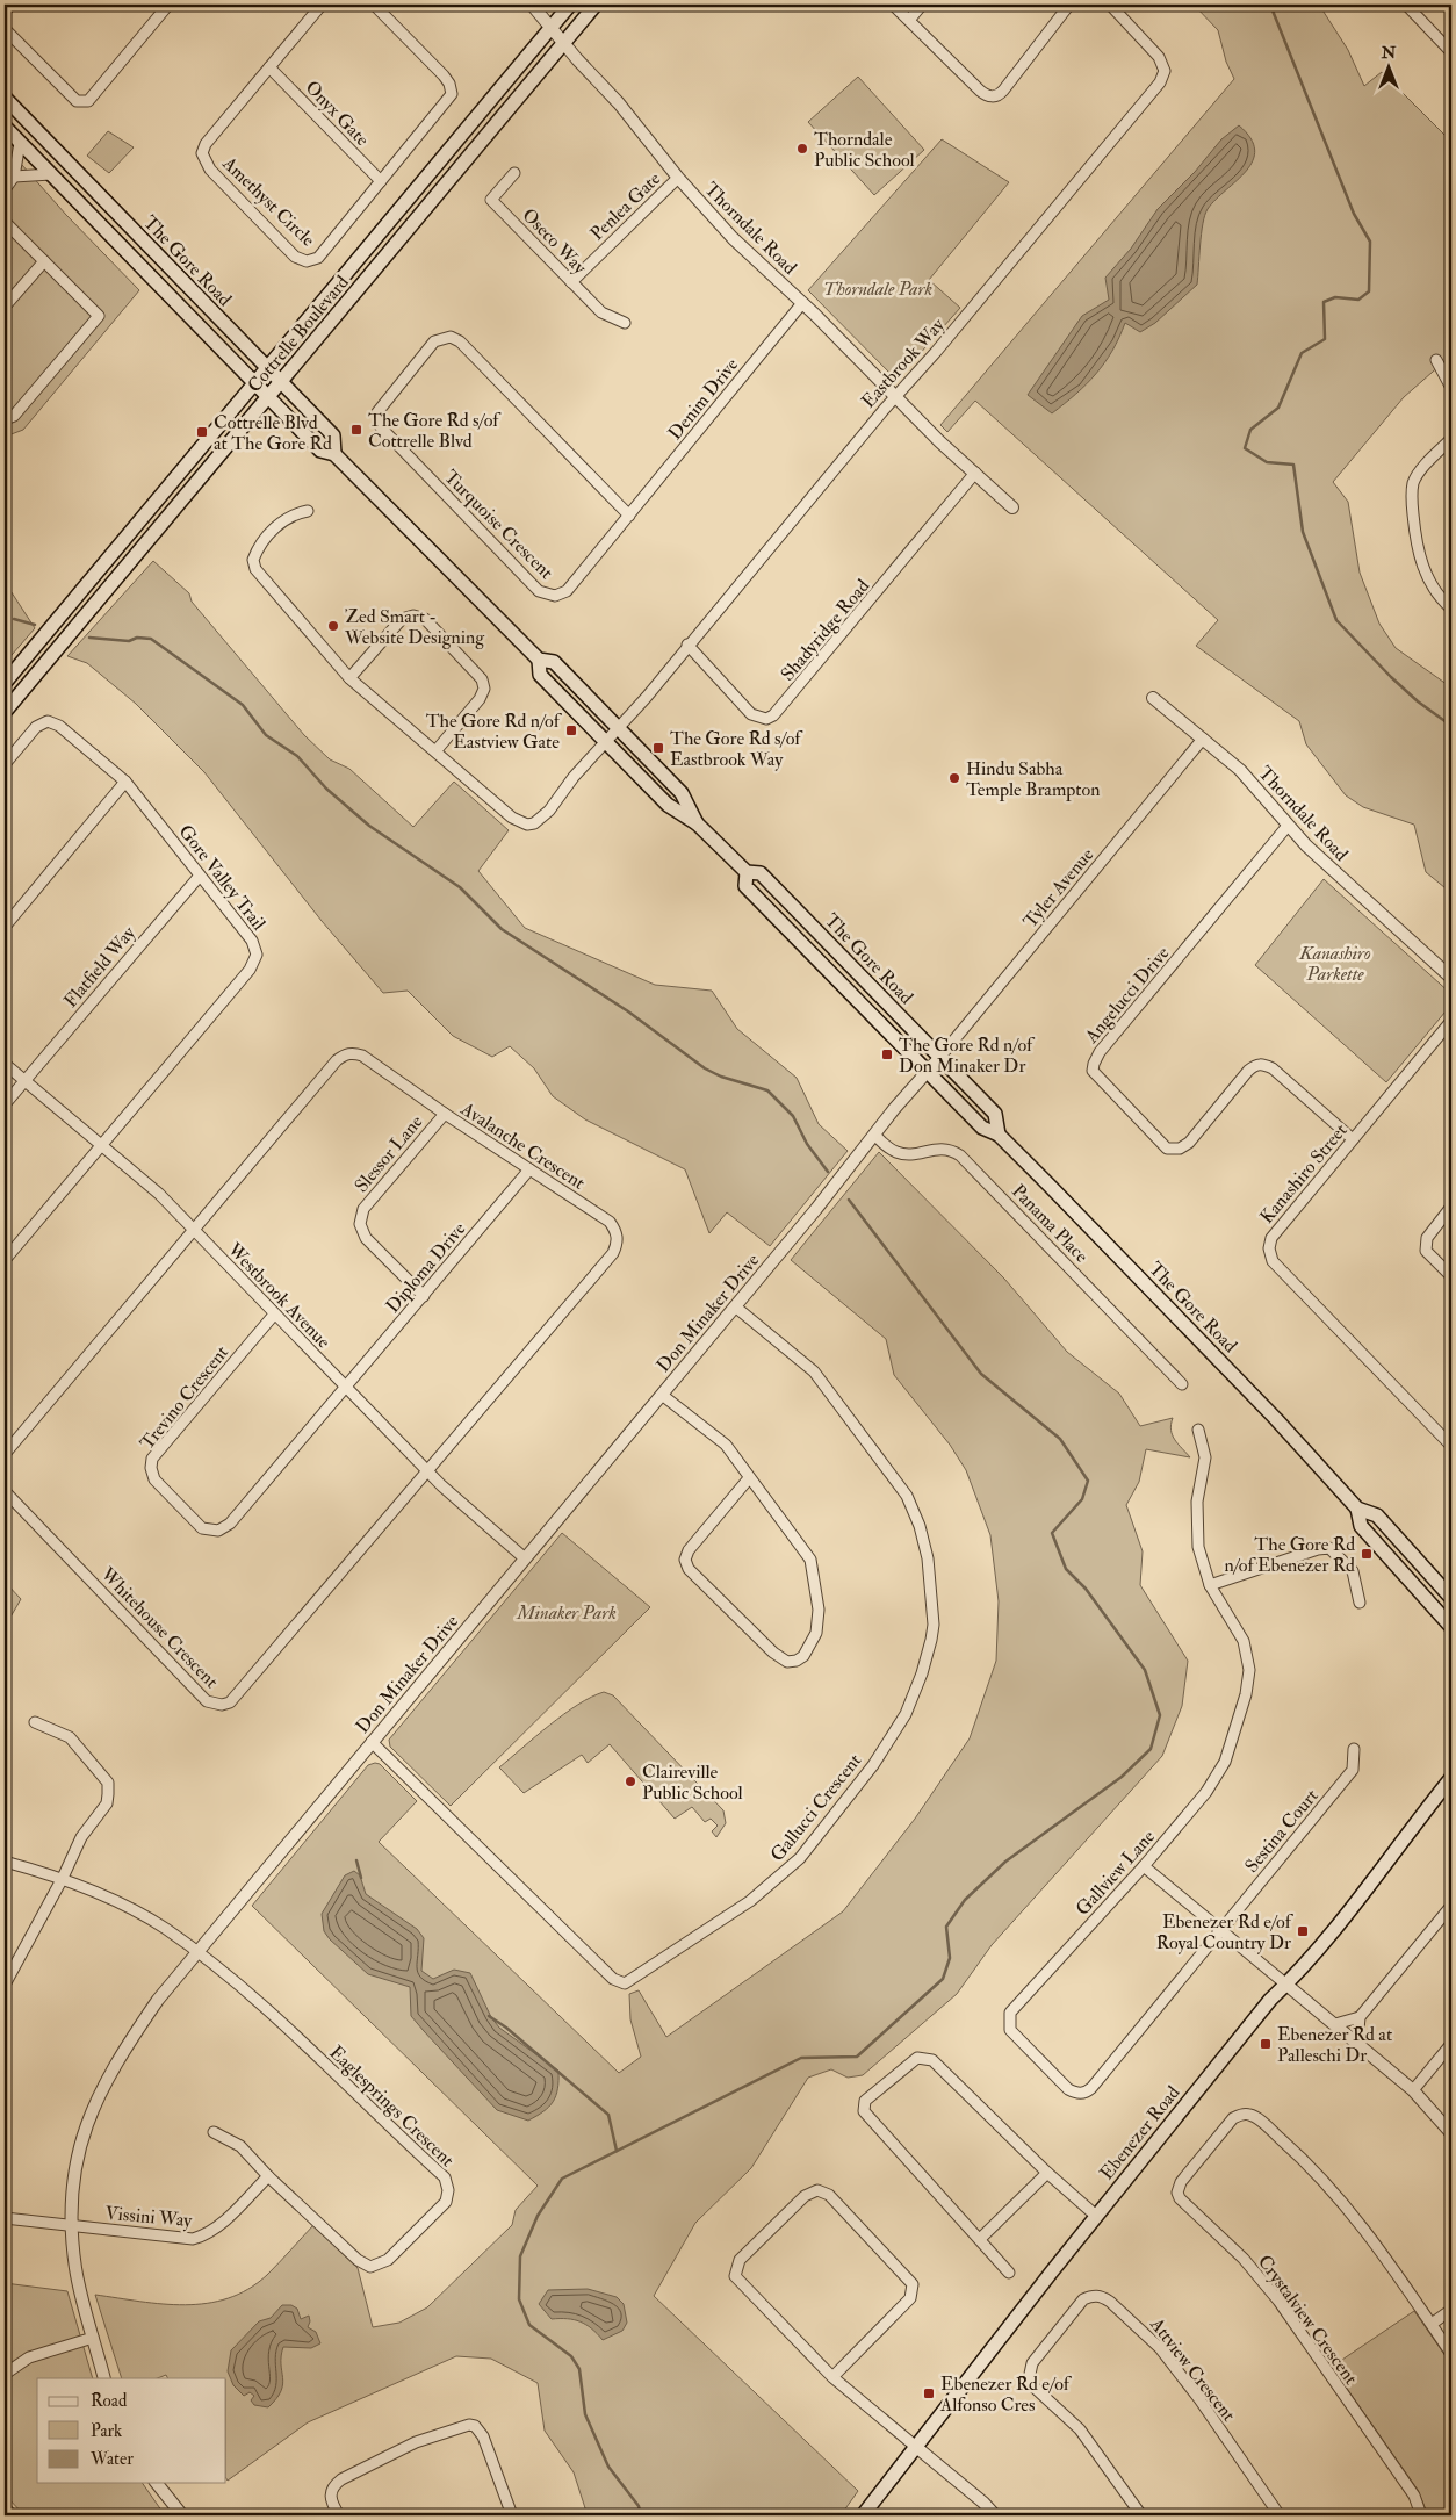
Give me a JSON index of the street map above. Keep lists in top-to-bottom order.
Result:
{
  "streets": {
    "main road": ["The Gore Road", "Cottrelle Boulevard", "Ebenezer Road"],
    "street": [
      "Onyx Gate",
      "Amethyst Circle",
      "Penlea Gate",
      "Thorndale Road",
      "Oseco Way",
      "Eastbrook Way",
      "Denim Drive",
      "Turquoise Crescent",
      "Shadyridge Road",
      "Gore Valley Trail",
      "Tyler Avenue",
      "Flatfield Way",
      "Angelucci Drive",
      "Avalanche Crescent",
      "Slessor Lane",
      "Kanashiro Street",
      "Panama Place",
      "Diploma Drive",
      "Westbrook Avenue",
      "Don Minaker Drive",
      "Trevino Crescent",
      "Whitehouse Crescent",
      "Gallucci Crescent",
      "Sestina Court",
      "Gallview Lane",
      "Eaglesprings Crescent",
      "Vissini Way",
      "Crystalview Crescent",
      "Attview Crescent"
    ]
  },
  "crossings": [
    ["Onyx Gate", "Amethyst Circle"],
    ["Penlea Gate", "Thorndale Road"],
    ["Penlea Gate", "Oseco Way"],
    ["Thorndale Road", "Cottrelle Boulevard"],
    ["Thorndale Road", "Eastbrook Way"],
    ["Thorndale Road", "Denim Drive"],
    ["Thorndale Road", "Shadyridge Road"],
    ["Thorndale Road", "Tyler Avenue"],
    ["Thorndale Road", "Angelucci Drive"],
    ["The Gore Road", "Cottrelle Boulevard"],
    ["The Gore Road", "Eastbrook Way"],
    ["The Gore Road", "Tyler Avenue"],
    ["The Gore Road", "Don Minaker Drive"],
    ["Eastbrook Way", "Shadyridge Road"],
    ["Denim Drive", "Turquoise Crescent"],
    ["Gore Valley Trail", "Flatfield Way"],
    ["Gore Valley Trail", "Westbrook Avenue"],
    ["Tyler Avenue", "Don Minaker Drive"],
    ["Flatfield Way", "Westbrook Avenue"],
    ["Angelucci Drive", "Kanashiro Street"],
    ["Avalanche Crescent", "Slessor Lane"],
    ["Avalanche Crescent", "Diploma Drive"],
    ["Avalanche Crescent", "Westbrook Avenue"],
    ["Avalanche Crescent", "Whitehouse Crescent"],
    ["Slessor Lane", "Diploma Drive"],
    ["Panama Place", "Don Minaker Drive"],
    ["Diploma Drive", "Westbrook Avenue"],
    ["Diploma Drive", "Trevino Crescent"],
    ["Westbrook Avenue", "Don Minaker Drive"],
    ["Westbrook Avenue", "Trevino Crescent"],
    ["Westbrook Avenue", "Whitehouse Crescent"],
    ["Don Minaker Drive", "Gallucci Crescent"],
    ["Don Minaker Drive", "Eaglesprings Crescent"],
    ["Don Minaker Drive", "Vissini Way"],
    ["Sestina Court", "Gallview Lane"],
    ["Eaglesprings Crescent", "Vissini Way"]
  ],
  "parks": ["Thorndale Park", "Kanashiro Parkette", "Minaker Park"],
  "places": {
    "other": [
      "Thorndale Public School",
      "Zed Smart - Website Designing",
      "Hindu Sabha Temple Brampton",
      "Claireville Public School"
    ],
    "transit": [
      "The Gore Rd s/of Cottrelle Blvd",
      "Cottrelle Blvd at The Gore Rd",
      "The Gore Rd n/of Eastview Gate",
      "The Gore Rd s/of Eastbrook Way",
      "The Gore Rd n/of Don Minaker Dr",
      "The Gore Rd n/of Ebenezer Rd",
      "Ebenezer Rd e/of Royal Country Dr",
      "Ebenezer Rd at Palleschi Dr",
      "Ebenezer Rd e/of Alfonso Cres"
    ]
  },
  "legend": ["Road", "Park", "Water"],
  "north": "top"
}
